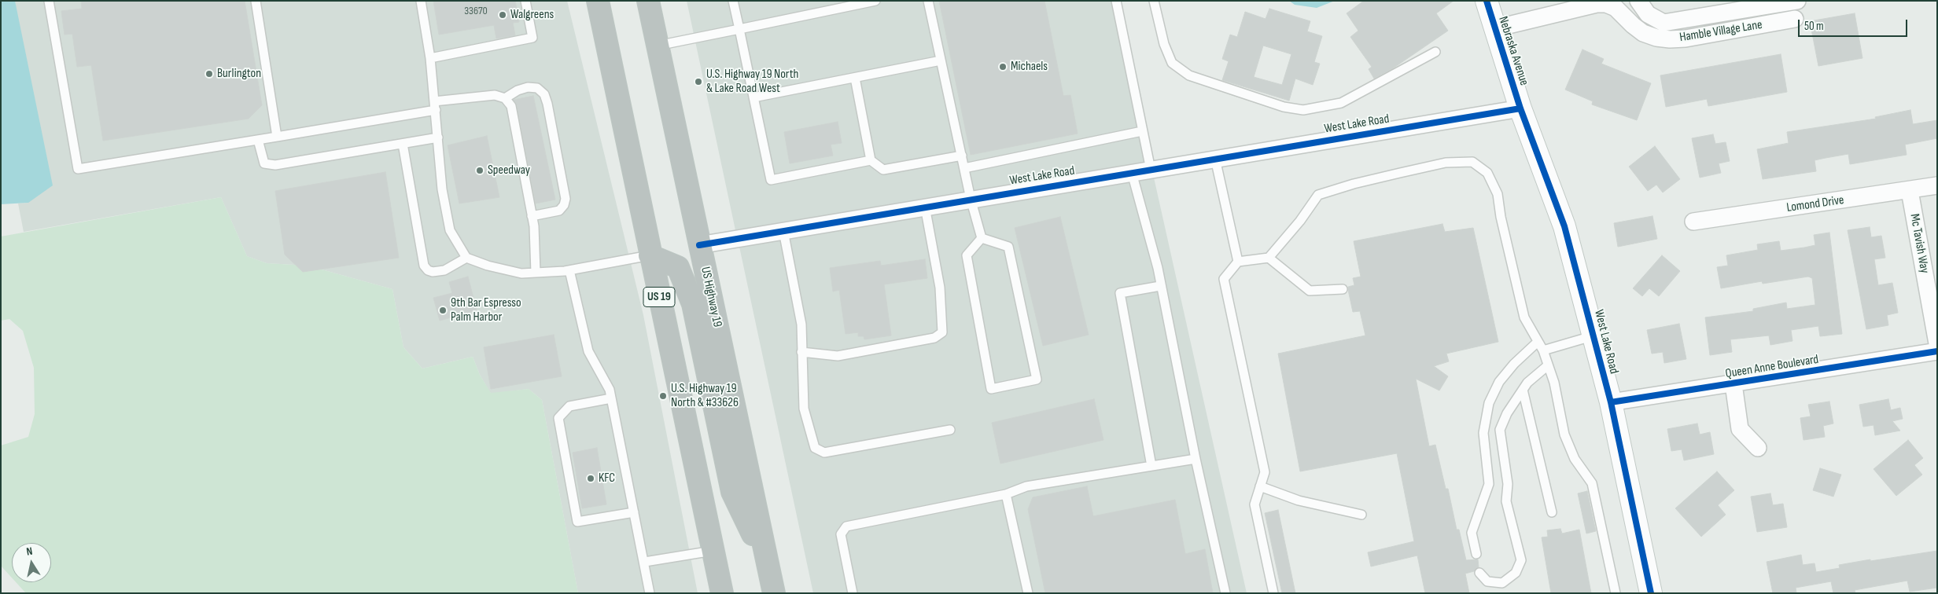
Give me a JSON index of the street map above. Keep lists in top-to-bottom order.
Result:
{
  "streets": {
    "highway": ["US 19", "US Highway 19"],
    "street": [
      "Hamble Village Lane",
      "Nebraska Avenue",
      "West Lake Road",
      "Lomond Drive",
      "Mc Tavish Way",
      "Queen Anne Boulevard"
    ]
  },
  "crossings": [
    ["Hamble Village Lane", "Nebraska Avenue"],
    ["Nebraska Avenue", "West Lake Road"],
    ["West Lake Road", "US Highway 19"],
    ["West Lake Road", "Queen Anne Boulevard"],
    ["Lomond Drive", "Mc Tavish Way"]
  ],
  "places": [
    "Walgreens",
    "Michaels",
    "Burlington",
    "U.S. Highway 19 North & Lake Road West",
    "Speedway",
    "9th Bar Espresso Palm Harbor",
    "U.S. Highway 19 North & #33626",
    "KFC"
  ],
  "house_numbers": ["33670"],
  "scale_bar": "50 m",
  "north": "top"
}
